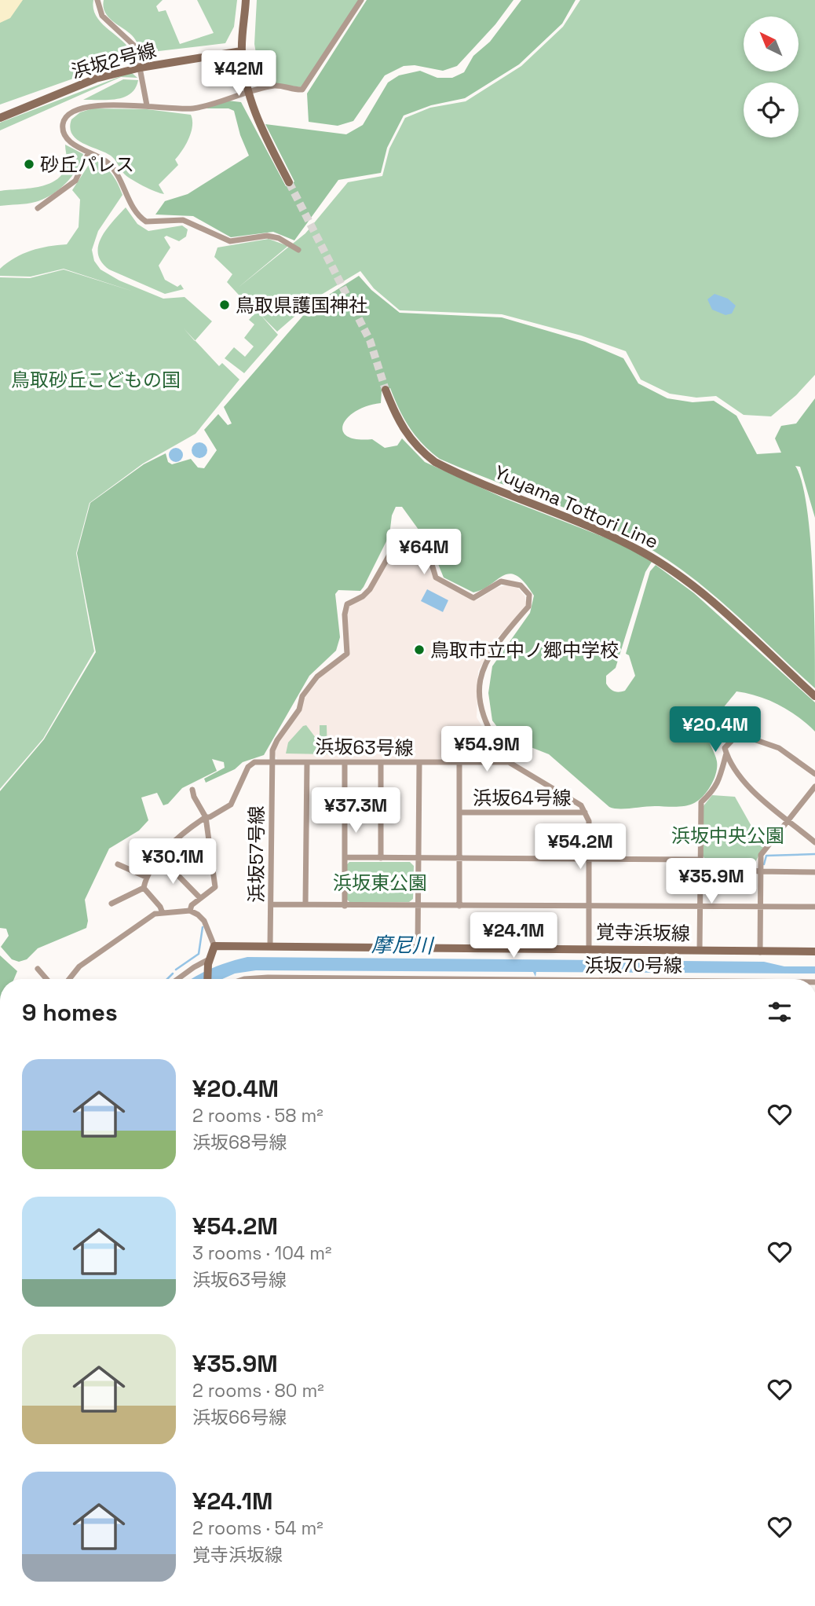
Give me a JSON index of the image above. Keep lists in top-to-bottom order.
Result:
{
  "streets": {
    "street": [
      "浜坂2号線",
      "Yuyama Tottori Line",
      "浜坂63号線",
      "浜坂64号線",
      "浜坂57号線",
      "覚寺浜坂線",
      "浜坂70号線"
    ]
  },
  "crossings": [
    ["浜坂63号線", "浜坂57号線"],
    ["浜坂57号線", "覚寺浜坂線"]
  ],
  "water": ["摩尼川"],
  "parks": ["鳥取砂丘こどもの国", "浜坂中央公園", "浜坂東公園"],
  "places": ["砂丘パレス", "鳥取県護国神社", "鳥取市立中ノ郷中学校"],
  "north": "top left",
  "page": {
    "price": [
      "¥42M",
      "¥64M",
      "¥20.4M",
      "¥54.9M",
      "¥37.3M",
      "¥54.2M",
      "¥30.1M",
      "¥35.9M",
      "¥24.1M"
    ],
    "heading": "9 homes",
    "list": [
      {
        "name": "¥20.4M",
        "note": "2 rooms · 58 m² · 浜坂68号線"
      },
      {
        "name": "¥54.2M",
        "note": "3 rooms · 104 m² · 浜坂63号線"
      },
      {
        "name": "¥35.9M",
        "note": "2 rooms · 80 m² · 浜坂66号線"
      },
      {
        "name": "¥24.1M",
        "note": "2 rooms · 54 m² · 覚寺浜坂線"
      }
    ]
  }
}
